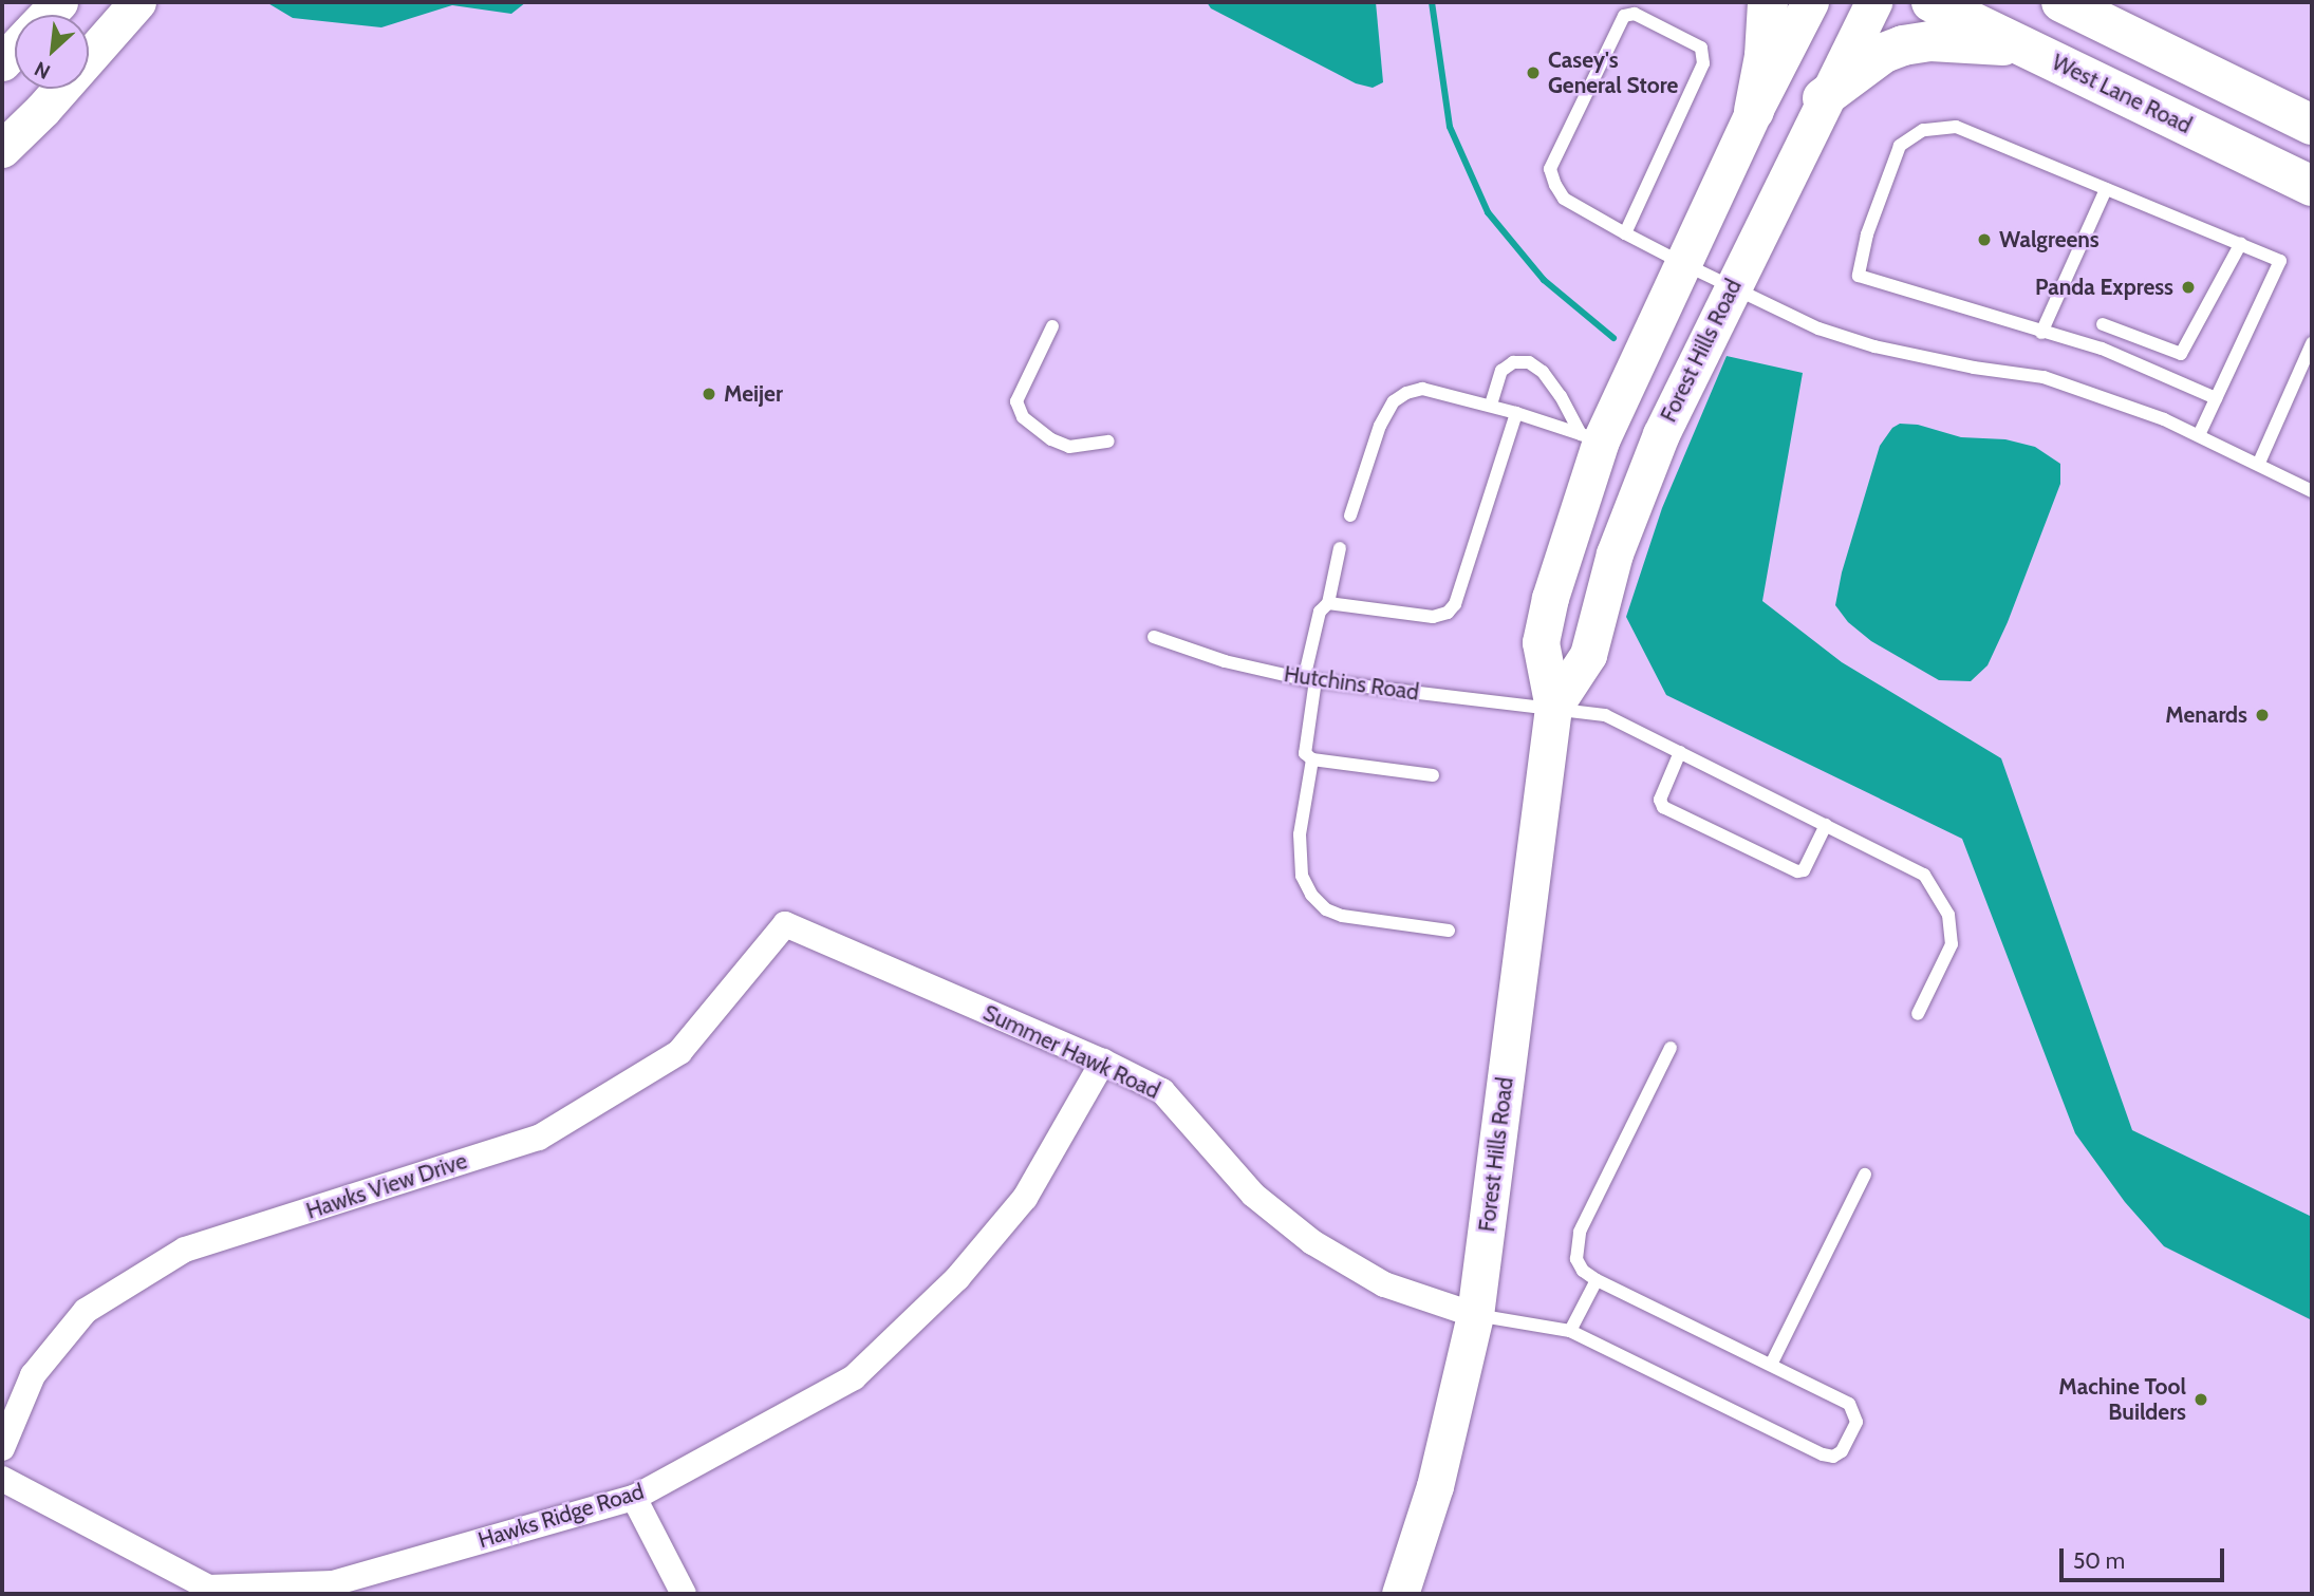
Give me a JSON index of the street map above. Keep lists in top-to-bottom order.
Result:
{
  "streets": {
    "main road": ["West Lane Road"],
    "street": [
      "Forest Hills Road",
      "Summer Hawk Road",
      "Hawks View Drive",
      "Hawks Ridge Road"
    ],
    "lane": ["Hutchins Road"]
  },
  "crossings": [
    ["Forest Hills Road", "Hutchins Road"],
    ["Forest Hills Road", "Summer Hawk Road"],
    ["Summer Hawk Road", "Hawks View Drive"],
    ["Summer Hawk Road", "Hawks Ridge Road"]
  ],
  "places": [
    "Casey's General Store",
    "Walgreens",
    "Panda Express",
    "Meijer",
    "Menards",
    "Machine Tool Builders"
  ],
  "scale_bar": "50 m",
  "north": "bottom left"
}
